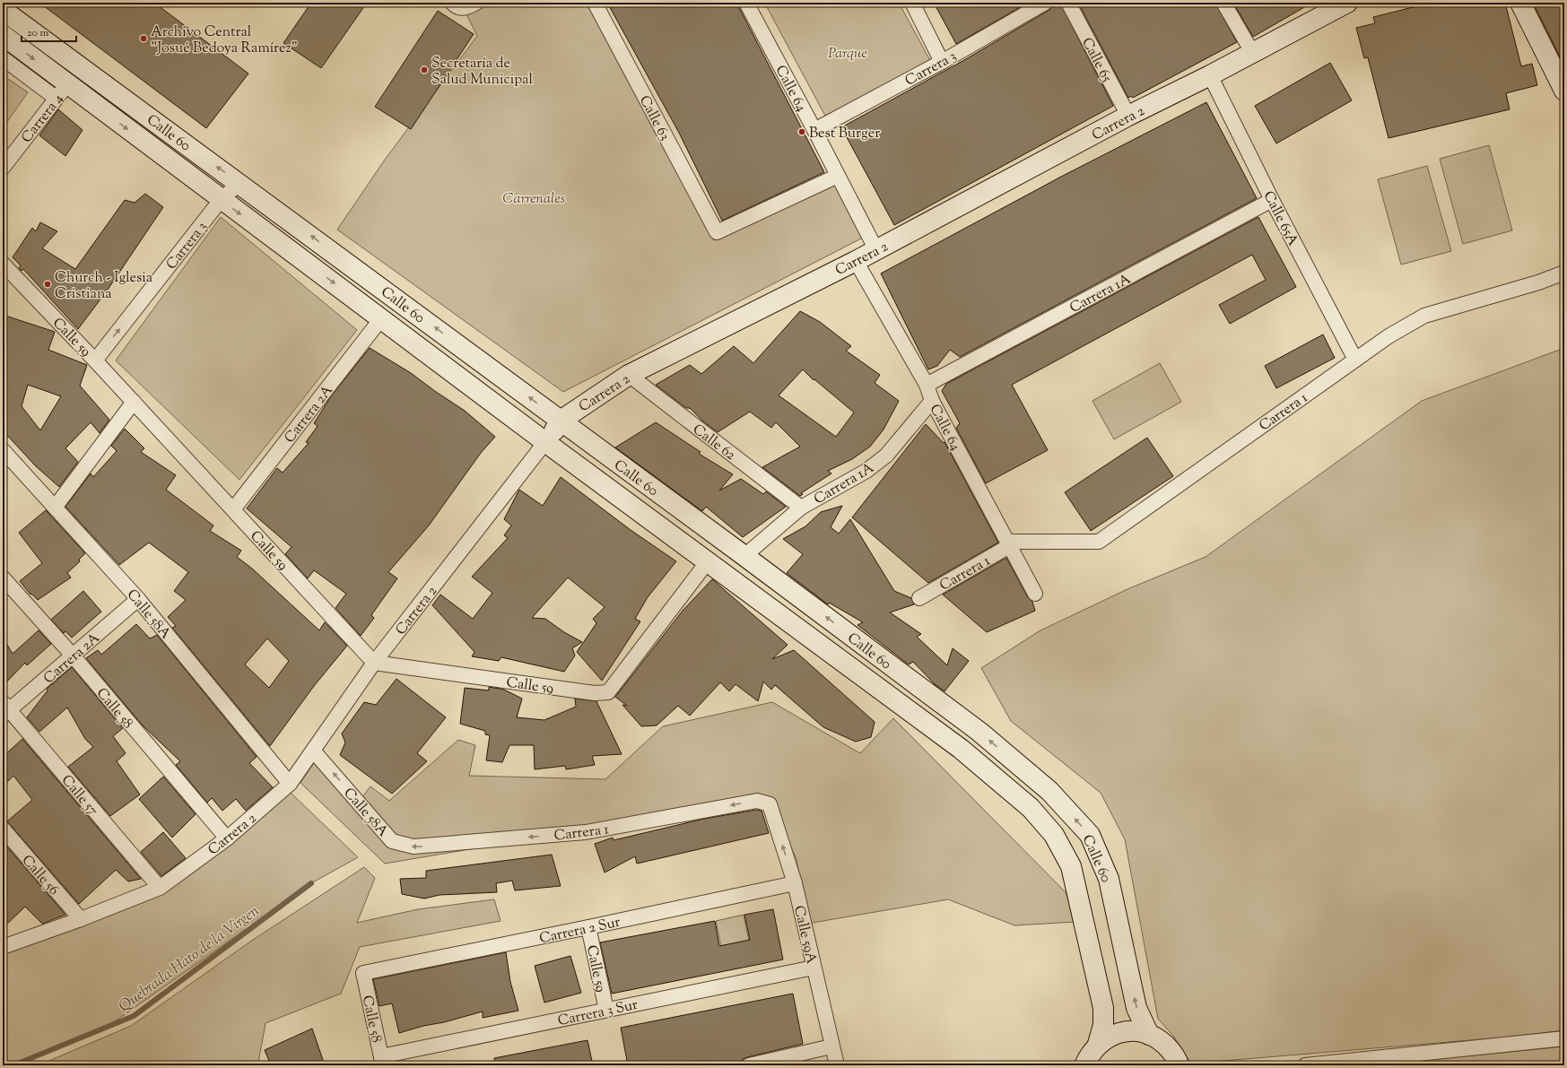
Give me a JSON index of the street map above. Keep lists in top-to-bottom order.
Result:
{
  "streets": {
    "main road": ["Carrera 2", "Calle 60"],
    "street": [
      "Calle 65",
      "Carrera 3",
      "Calle 64",
      "Carrera 4",
      "Calle 63",
      "Calle 65A",
      "Carrera 1A",
      "Calle 59",
      "Carrera 1",
      "Carrera 2A",
      "Calle 62",
      "Calle 58A",
      "Calle 58",
      "Calle 57",
      "Calle 56",
      "Carrera 2 Sur",
      "Calle 59A",
      "Carrera 3 Sur"
    ]
  },
  "crossings": [
    ["Calle 65", "Carrera 2"],
    ["Carrera 3", "Calle 64"],
    ["Carrera 3", "Calle 60"],
    ["Carrera 3", "Calle 59"],
    ["Calle 64", "Calle 63"],
    ["Calle 64", "Carrera 2"],
    ["Calle 64", "Carrera 1A"],
    ["Calle 64", "Carrera 1"],
    ["Carrera 4", "Calle 60"],
    ["Carrera 2", "Calle 60"],
    ["Carrera 2", "Calle 65A"],
    ["Carrera 2", "Calle 59"],
    ["Carrera 2", "Calle 62"],
    ["Carrera 2", "Calle 58A"],
    ["Carrera 2", "Calle 58"],
    ["Carrera 2", "Calle 57"],
    ["Carrera 2", "Calle 56"],
    ["Calle 60", "Carrera 1A"],
    ["Calle 60", "Calle 59"],
    ["Calle 60", "Carrera 2A"],
    ["Calle 65A", "Carrera 1A"],
    ["Calle 65A", "Carrera 1"],
    ["Carrera 1A", "Calle 62"],
    ["Calle 59", "Carrera 2A"],
    ["Calle 59", "Carrera 2 Sur"],
    ["Calle 59", "Carrera 3 Sur"],
    ["Carrera 1", "Calle 58A"],
    ["Carrera 1", "Calle 59A"],
    ["Carrera 2A", "Calle 58A"],
    ["Carrera 2A", "Calle 58"],
    ["Carrera 2A", "Calle 57"],
    ["Calle 58", "Carrera 2 Sur"],
    ["Calle 58", "Carrera 3 Sur"],
    ["Carrera 2 Sur", "Calle 59A"],
    ["Calle 59A", "Carrera 3 Sur"]
  ],
  "one_way": ["Carrera 3"],
  "water": ["Quebrada Hato de la Virgen"],
  "parks": ["Parque", "Carrenales"],
  "places": [
    "Archivo Central \"Josué Bedoya Ramírez\"",
    "Secretaría de Salud Municipal",
    "Best Burger",
    "Church - Iglesia Cristiana"
  ],
  "scale_bar": "20 m"
}
